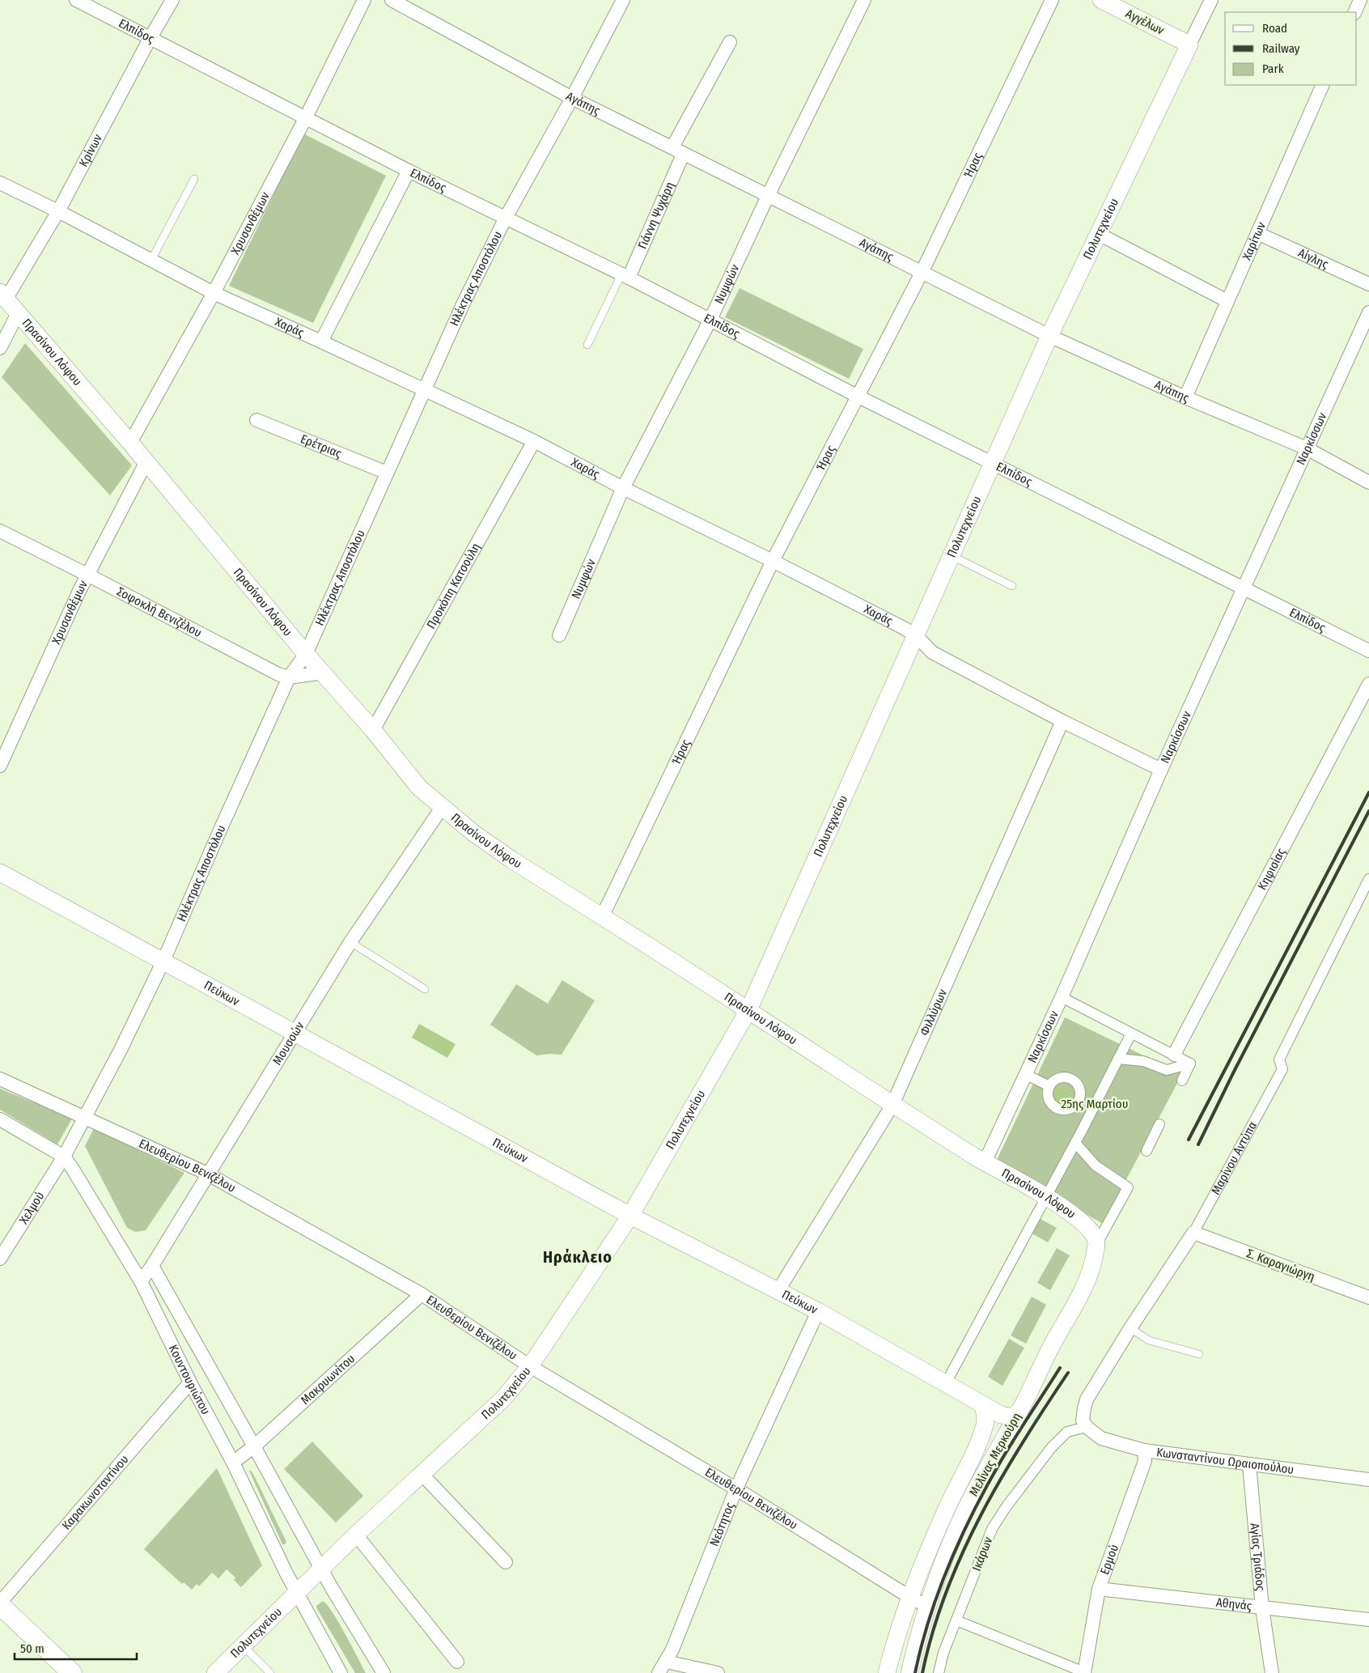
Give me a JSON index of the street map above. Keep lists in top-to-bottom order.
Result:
{
  "streets": {
    "street": [
      "Αγγέλων",
      "Ελπίδος",
      "Αγάπης",
      "Κρίνων",
      "Ήρας",
      "Γιάννη Ψυχάρη",
      "Χρυσανθέμων",
      "Πολυτεχνείου",
      "Χαρίτων",
      "Αίγλης",
      "Ηλέκτρας Αποστόλου",
      "Νυμφών",
      "Χαράς",
      "Πρασίνου Λόφου",
      "Ναρκίσσων",
      "Ερέτριας",
      "Προκόπη Κατσούλη",
      "Σοφοκλή Βενιζέλου",
      "Κηφισίας",
      "Πεύκων",
      "Φιλλύρων",
      "Μουσσών",
      "Μαρίνου Αντύπα",
      "Ελευθερίου Βενιζέλου",
      "Χελμού",
      "Σ. Καραγιώργη",
      "Κουντουριώτου",
      "Μακρυωνίτου",
      "Μελίνας Μερκούρη",
      "Κωνσταντίνου Ωραιοπούλου",
      "Καρακωνσταντίνου",
      "Νεότητος",
      "Ικάρων",
      "Αγίας Τριάδος",
      "Ερμού",
      "Αθηνάς"
    ]
  },
  "crossings": [
    ["Αγγέλων", "Πολυτεχνείου"],
    ["Ελπίδος", "Κρίνων"],
    ["Ελπίδος", "Ήρας"],
    ["Ελπίδος", "Γιάννη Ψυχάρη"],
    ["Ελπίδος", "Χρυσανθέμων"],
    ["Ελπίδος", "Πολυτεχνείου"],
    ["Ελπίδος", "Ηλέκτρας Αποστόλου"],
    ["Ελπίδος", "Νυμφών"],
    ["Ελπίδος", "Ναρκίσσων"],
    ["Αγάπης", "Ήρας"],
    ["Αγάπης", "Γιάννη Ψυχάρη"],
    ["Αγάπης", "Πολυτεχνείου"],
    ["Αγάπης", "Χαρίτων"],
    ["Αγάπης", "Ηλέκτρας Αποστόλου"],
    ["Αγάπης", "Νυμφών"],
    ["Αγάπης", "Ναρκίσσων"],
    ["Κρίνων", "Χαράς"],
    ["Κρίνων", "Πρασίνου Λόφου"],
    ["Ήρας", "Χαράς"],
    ["Ήρας", "Πρασίνου Λόφου"],
    ["Χρυσανθέμων", "Χαράς"],
    ["Χρυσανθέμων", "Πρασίνου Λόφου"],
    ["Χρυσανθέμων", "Σοφοκλή Βενιζέλου"],
    ["Πολυτεχνείου", "Χαράς"],
    ["Πολυτεχνείου", "Πρασίνου Λόφου"],
    ["Πολυτεχνείου", "Πεύκων"],
    ["Πολυτεχνείου", "Ελευθερίου Βενιζέλου"],
    ["Πολυτεχνείου", "Κουντουριώτου"],
    ["Χαρίτων", "Αίγλης"],
    ["Ηλέκτρας Αποστόλου", "Χαράς"],
    ["Ηλέκτρας Αποστόλου", "Πρασίνου Λόφου"],
    ["Ηλέκτρας Αποστόλου", "Ερέτριας"],
    ["Ηλέκτρας Αποστόλου", "Σοφοκλή Βενιζέλου"],
    ["Ηλέκτρας Αποστόλου", "Πεύκων"],
    ["Ηλέκτρας Αποστόλου", "Ελευθερίου Βενιζέλου"],
    ["Ηλέκτρας Αποστόλου", "Χελμού"],
    ["Ηλέκτρας Αποστόλου", "Κουντουριώτου"],
    ["Νυμφών", "Χαράς"],
    ["Χαράς", "Ναρκίσσων"],
    ["Χαράς", "Προκόπη Κατσούλη"],
    ["Χαράς", "Φιλλύρων"],
    ["Πρασίνου Λόφου", "Ναρκίσσων"],
    ["Πρασίνου Λόφου", "Προκόπη Κατσούλη"],
    ["Πρασίνου Λόφου", "Φιλλύρων"],
    ["Πρασίνου Λόφου", "Μουσσών"],
    ["Πρασίνου Λόφου", "Μελίνας Μερκούρη"],
    ["Πεύκων", "Φιλλύρων"],
    ["Πεύκων", "Μουσσών"],
    ["Πεύκων", "Μελίνας Μερκούρη"],
    ["Πεύκων", "Νεότητος"],
    ["Μουσσών", "Ελευθερίου Βενιζέλου"],
    ["Μουσσών", "Κουντουριώτου"],
    ["Μαρίνου Αντύπα", "Σ. Καραγιώργη"],
    ["Μαρίνου Αντύπα", "Κωνσταντίνου Ωραιοπούλου"],
    ["Μαρίνου Αντύπα", "Ικάρων"],
    ["Ελευθερίου Βενιζέλου", "Μακρυωνίτου"],
    ["Ελευθερίου Βενιζέλου", "Μελίνας Μερκούρη"],
    ["Ελευθερίου Βενιζέλου", "Νεότητος"],
    ["Χελμού", "Κουντουριώτου"],
    ["Κουντουριώτου", "Μακρυωνίτου"],
    ["Κουντουριώτου", "Καρακωνσταντίνου"],
    ["Κωνσταντίνου Ωραιοπούλου", "Ικάρων"],
    ["Κωνσταντίνου Ωραιοπούλου", "Αγίας Τριάδος"],
    ["Κωνσταντίνου Ωραιοπούλου", "Ερμού"],
    ["Αγίας Τριάδος", "Αθηνάς"],
    ["Ερμού", "Αθηνάς"]
  ],
  "districts": ["Ηράκλειο"],
  "parks": ["25ης Μαρτίου"],
  "legend": ["Road", "Railway", "Park"],
  "scale_bar": "50 m"
}
